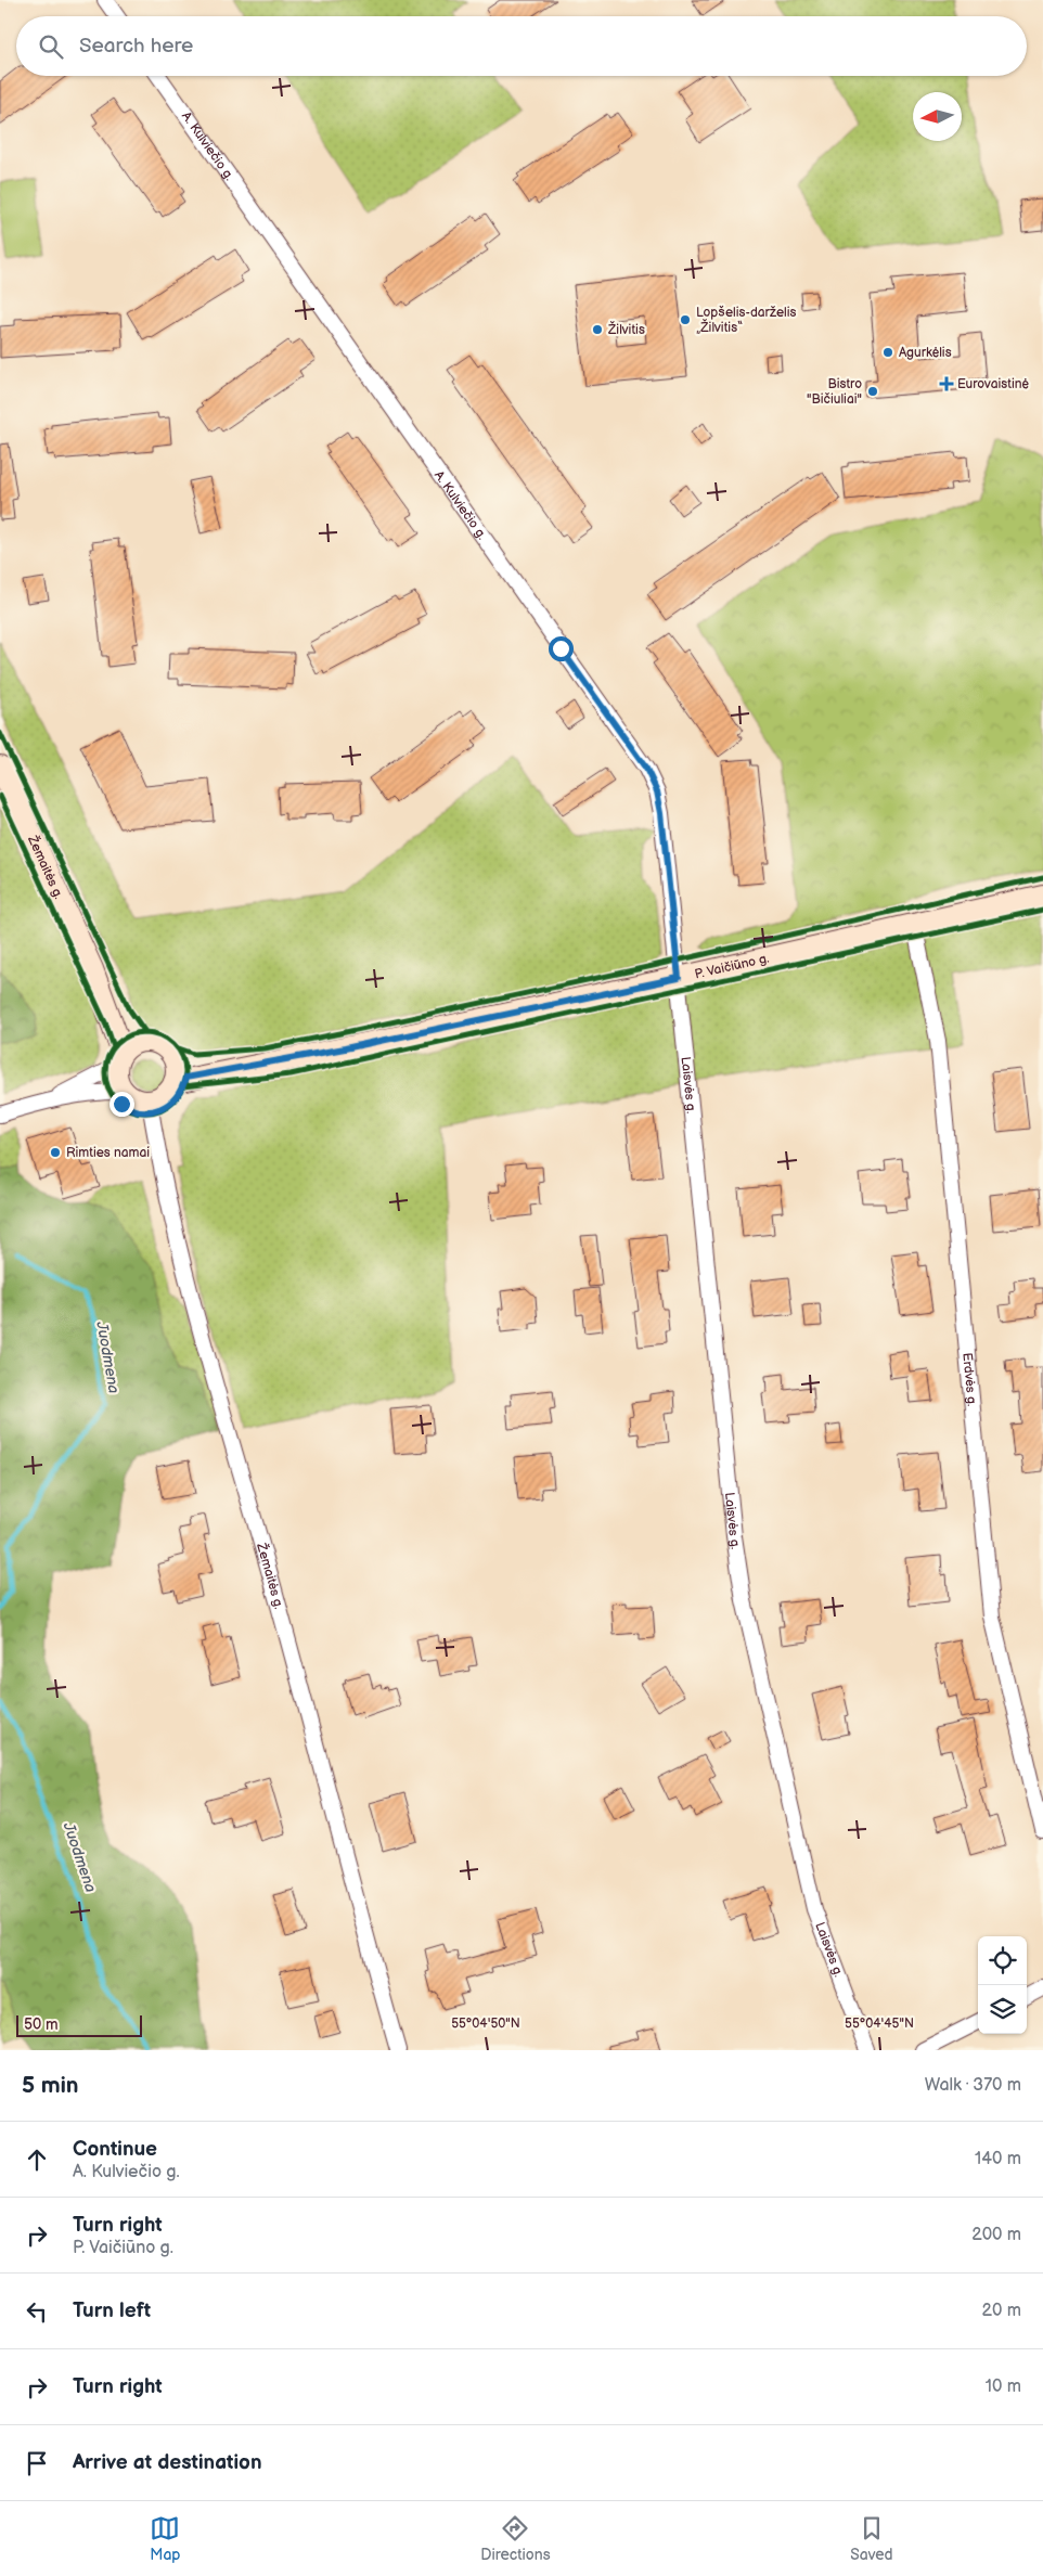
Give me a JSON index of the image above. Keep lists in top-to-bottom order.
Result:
{
  "streets": {
    "main road": ["Žemaitės g.", "P. Vaičiūno g."],
    "street": ["A. Kulviečio g.", "Laisvės g.", "Erdvės g."]
  },
  "crossings": [
    ["A. Kulviečio g.", "P. Vaičiūno g."],
    ["A. Kulviečio g.", "Laisvės g."],
    ["Žemaitės g.", "P. Vaičiūno g."],
    ["P. Vaičiūno g.", "Laisvės g."],
    ["P. Vaičiūno g.", "Erdvės g."]
  ],
  "water": ["Juodmena"],
  "places": {
    "other": [
      "Lopšelis-darželis „Žilvitis“",
      "Žilvitis",
      "Agurkėlis",
      "Bistro \"Bičiuliai\"",
      "Rimties namai"
    ],
    "health": ["Eurovaistinė"]
  },
  "scale_bar": "50 m",
  "north": "left",
  "page": {
    "search": "Search here",
    "scale": "50 m",
    "heading": ["5 min", "Walk · 370 m"],
    "list": [
      ["Continue", "A. Kulviečio g.", "140 m"],
      ["Turn right", "P. Vaičiūno g.", "200 m"],
      ["Turn left", "20 m"],
      ["Turn right", "10 m"],
      "Arrive at destination"
    ],
    "nav": ["Map", "Directions", "Saved"]
  },
  "coordinates": ["55°04'50\"N", "55°04'45\"N"]
}
